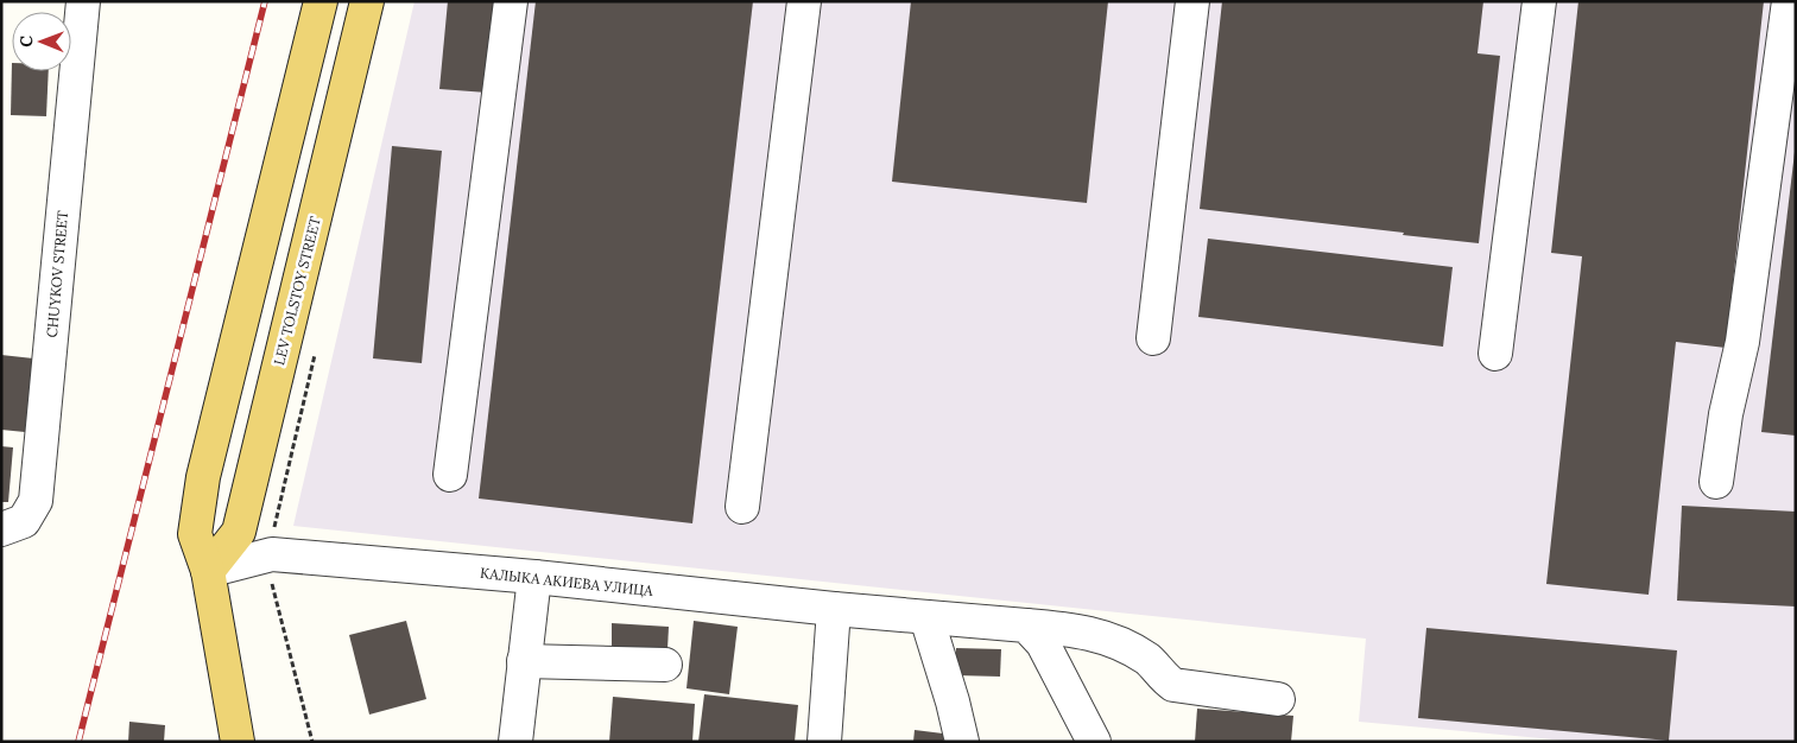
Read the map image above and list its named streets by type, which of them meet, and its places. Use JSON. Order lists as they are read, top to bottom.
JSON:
{
  "streets": {
    "main road": ["LEV TOLSTOY STREET"],
    "street": ["CHUYKOV STREET", "КАЛЫКА АКИЕВА УЛИЦА"]
  },
  "crossings": [
    ["LEV TOLSTOY STREET", "КАЛЫКА АКИЕВА УЛИЦА"]
  ],
  "north": "left"
}
